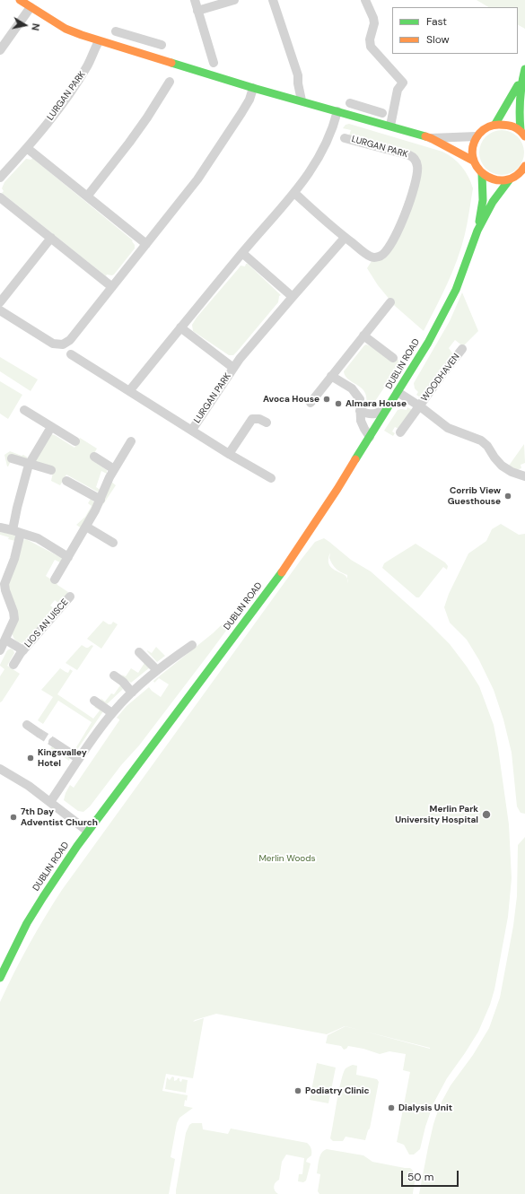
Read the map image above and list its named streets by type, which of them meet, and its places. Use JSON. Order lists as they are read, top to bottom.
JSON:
{
  "streets": {
    "main road": ["DUBLIN ROAD"],
    "street": ["LURGAN PARK", "WOODHAVEN", "LIOS AN UISCE"]
  },
  "crossings": [
    ["DUBLIN ROAD", "WOODHAVEN"]
  ],
  "parks": ["Merlin Woods"],
  "places": [
    "Avoca House",
    "Almara House",
    "Corrib View Guesthouse",
    "Kingsvalley Hotel",
    "Merlin Park University Hospital",
    "7th Day Adventist Church",
    "Podiatry Clinic",
    "Dialysis Unit"
  ],
  "legend": ["Fast", "Slow"],
  "scale_bar": "50 m",
  "north": "right"
}
